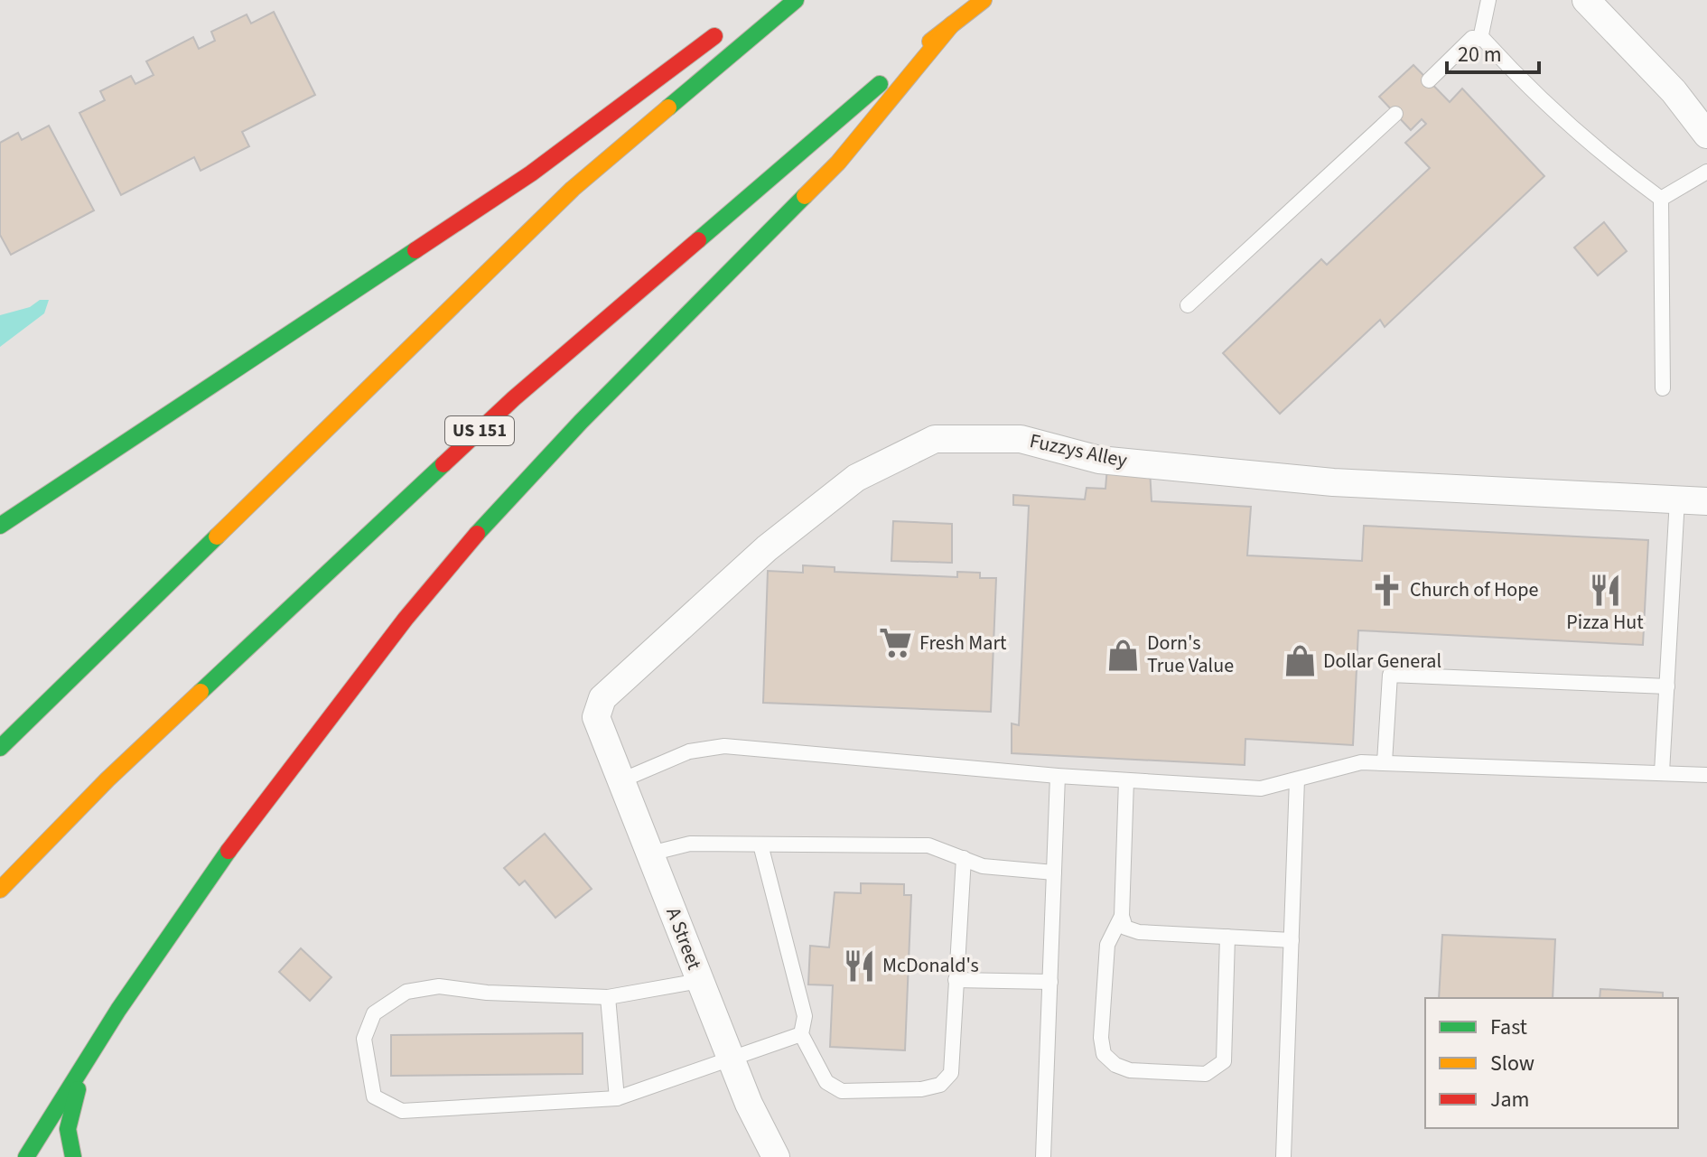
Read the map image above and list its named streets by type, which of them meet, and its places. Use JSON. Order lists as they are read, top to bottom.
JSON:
{
  "streets": {
    "highway": ["US 151"],
    "street": ["Fuzzys Alley", "A Street"]
  },
  "crossings": [
    ["Fuzzys Alley", "A Street"]
  ],
  "places": {
    "church": ["Church of Hope"],
    "restaurant": ["Pizza Hut", "McDonald's"],
    "supermarket": ["Fresh Mart"],
    "shop": ["Dorn's True Value", "Dollar General"]
  },
  "legend": ["Fast", "Slow", "Jam"],
  "scale_bar": "20 m"
}
